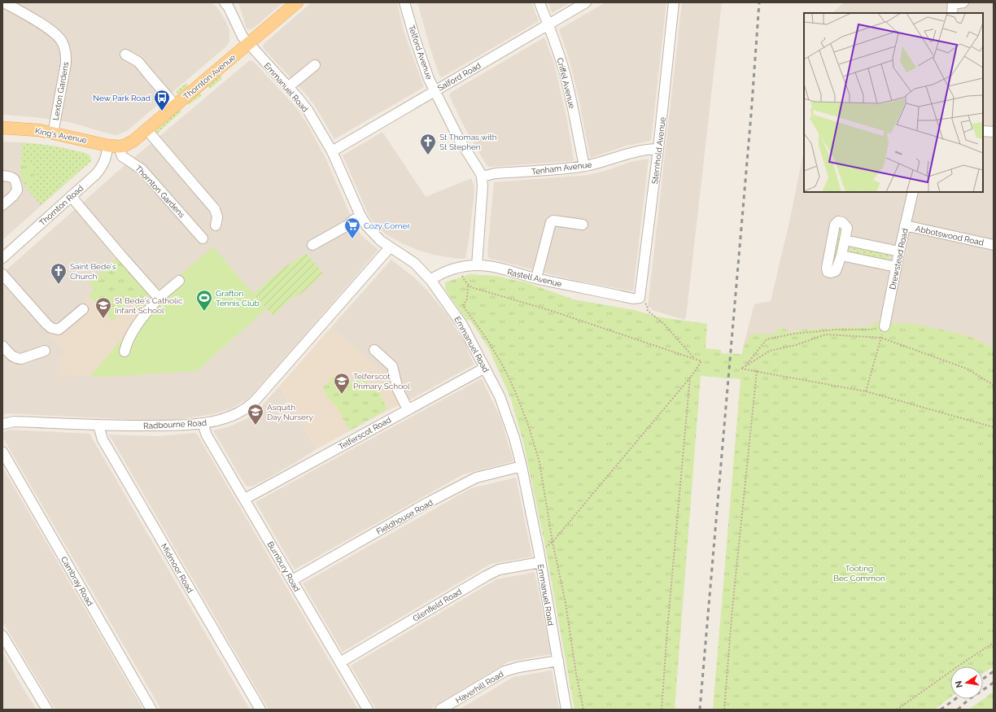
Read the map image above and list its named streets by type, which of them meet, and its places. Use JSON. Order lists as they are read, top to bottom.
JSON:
{
  "streets": {
    "main road": ["Thornton Avenue", "King's Avenue"],
    "street": [
      "Telford Avenue",
      "Salford Road",
      "Criffel Avenue",
      "Emmanuel Road",
      "Lexton Gardens",
      "Sternhold Avenue",
      "Tenham Avenue",
      "Thornton Gardens",
      "Thornton Road",
      "Abbotswood Road",
      "Drewstead Road",
      "Rastell Avenue",
      "Radbourne Road",
      "Telferscot Road",
      "Fieldhouse Road",
      "Burnbury Road",
      "Midmoor Road",
      "Cambray Road",
      "Glenfield Road",
      "Haverhill Road"
    ]
  },
  "crossings": [
    ["Telford Avenue", "Salford Road"],
    ["Telford Avenue", "Tenham Avenue"],
    ["Telford Avenue", "Rastell Avenue"],
    ["Thornton Avenue", "Emmanuel Road"],
    ["Thornton Avenue", "King's Avenue"],
    ["Thornton Avenue", "Thornton Gardens"],
    ["Thornton Avenue", "Thornton Road"],
    ["Salford Road", "Criffel Avenue"],
    ["Salford Road", "Emmanuel Road"],
    ["Criffel Avenue", "Tenham Avenue"],
    ["Emmanuel Road", "Rastell Avenue"],
    ["Emmanuel Road", "Radbourne Road"],
    ["Emmanuel Road", "Telferscot Road"],
    ["Emmanuel Road", "Fieldhouse Road"],
    ["Emmanuel Road", "Glenfield Road"],
    ["Emmanuel Road", "Haverhill Road"],
    ["Lexton Gardens", "King's Avenue"],
    ["King's Avenue", "Thornton Gardens"],
    ["King's Avenue", "Thornton Road"],
    ["Sternhold Avenue", "Tenham Avenue"],
    ["Sternhold Avenue", "Rastell Avenue"],
    ["Thornton Gardens", "Thornton Road"],
    ["Abbotswood Road", "Drewstead Road"],
    ["Radbourne Road", "Burnbury Road"],
    ["Radbourne Road", "Midmoor Road"],
    ["Telferscot Road", "Burnbury Road"],
    ["Fieldhouse Road", "Burnbury Road"],
    ["Burnbury Road", "Glenfield Road"]
  ],
  "parks": ["Tooting Bec Common"],
  "places": {
    "bus stop": ["New Park Road"],
    "church": ["St Thomas with St Stephen", "Saint Bede's Church"],
    "supermarket": ["Cozy Corner"],
    "sports": ["Grafton Tennis Club"],
    "school or university": ["St Bede's Catholic Infant School", "Telferscot Primary School", "Asquith Day Nursery"]
  },
  "north": "left"
}
